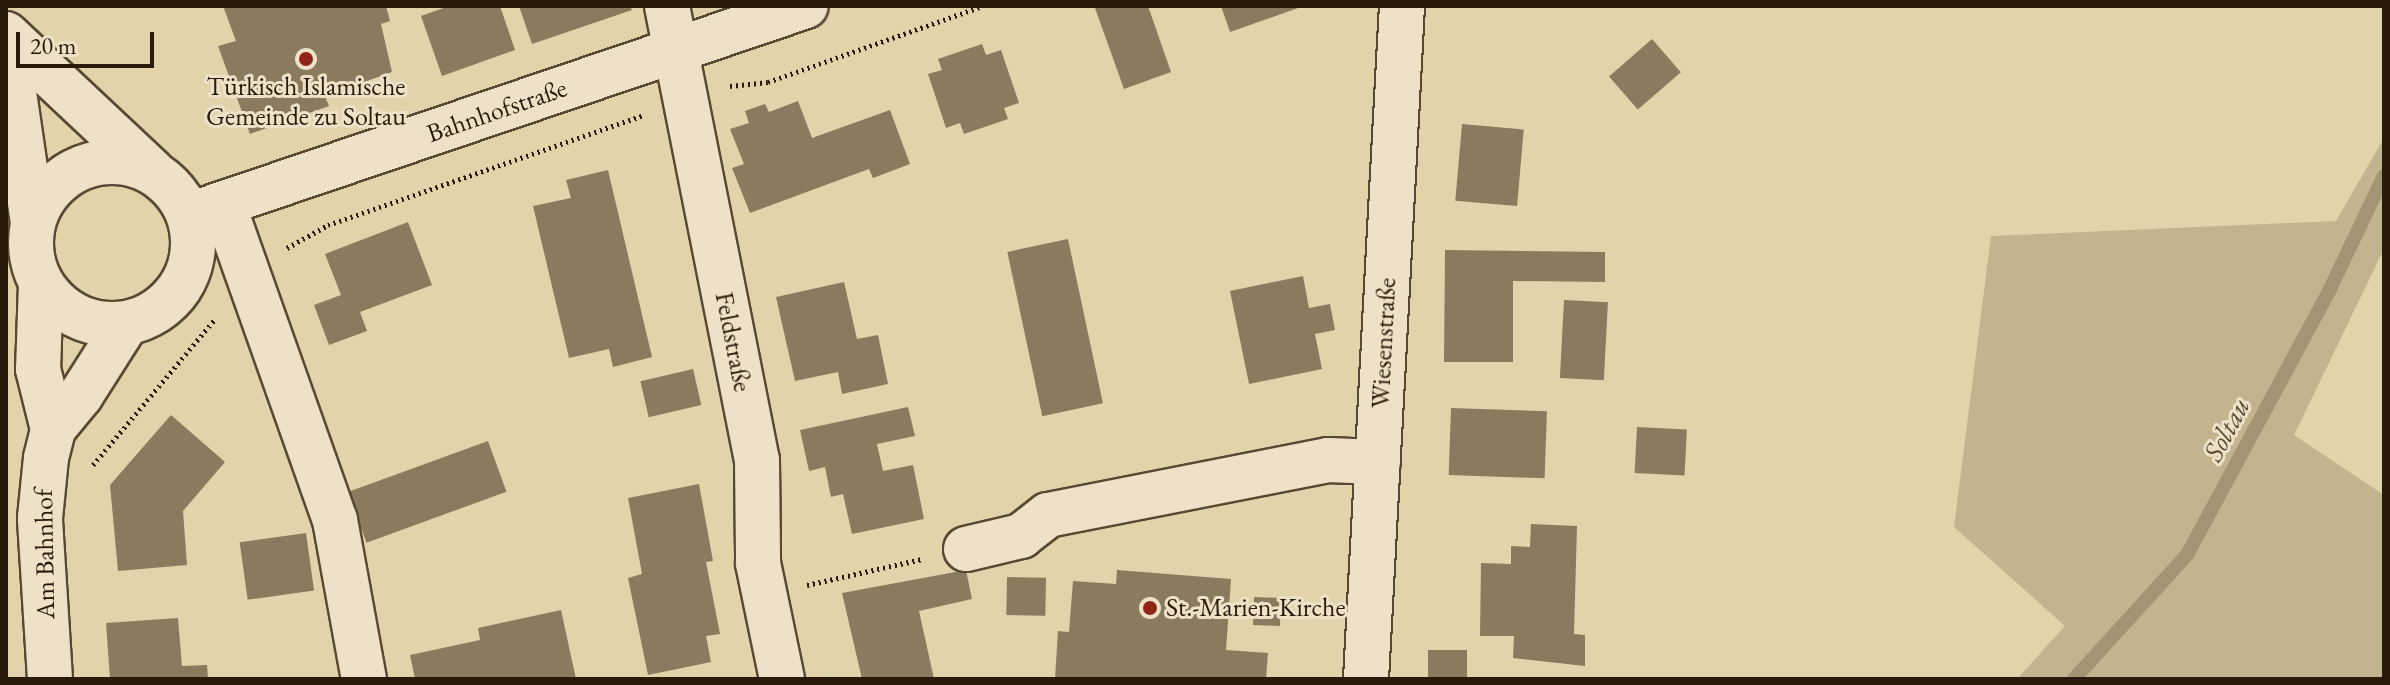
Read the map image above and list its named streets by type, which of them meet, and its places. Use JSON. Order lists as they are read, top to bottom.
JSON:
{
  "streets": {
    "street": [
      "Bahnhofstraße",
      "Feldstraße",
      "Wiesenstraße",
      "Am Bahnhof"
    ]
  },
  "crossings": [
    ["Bahnhofstraße", "Feldstraße"],
    ["Bahnhofstraße", "Am Bahnhof"]
  ],
  "water": ["Soltau"],
  "places": ["Türkisch Islamische Gemeinde zu Soltau", "St.-Marien-Kirche"],
  "scale_bar": "20 m"
}
